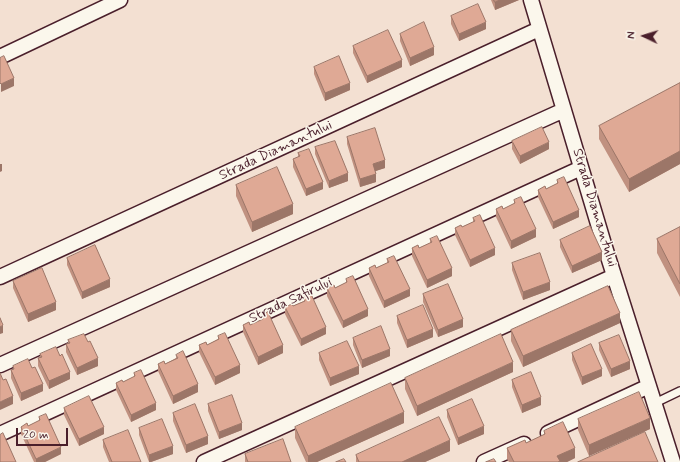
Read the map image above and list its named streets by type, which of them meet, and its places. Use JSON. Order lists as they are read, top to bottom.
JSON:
{
  "streets": {
    "street": ["Strada Diamantului", "Strada Safirului"]
  },
  "crossings": [
    ["Strada Diamantului", "Strada Safirului"]
  ],
  "scale_bar": "20 m",
  "north": "left"
}
